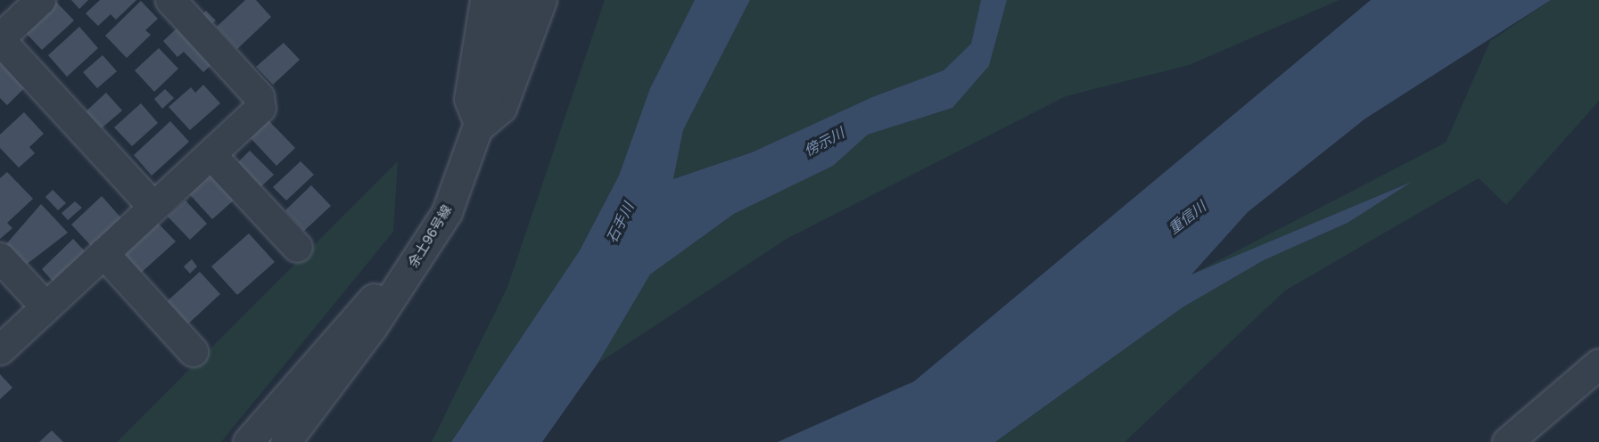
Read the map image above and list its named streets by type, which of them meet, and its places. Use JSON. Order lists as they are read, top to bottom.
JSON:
{
  "streets": {
    "street": ["余土96号線"]
  },
  "water": ["傍示川", "重信川", "石手川"]
}
